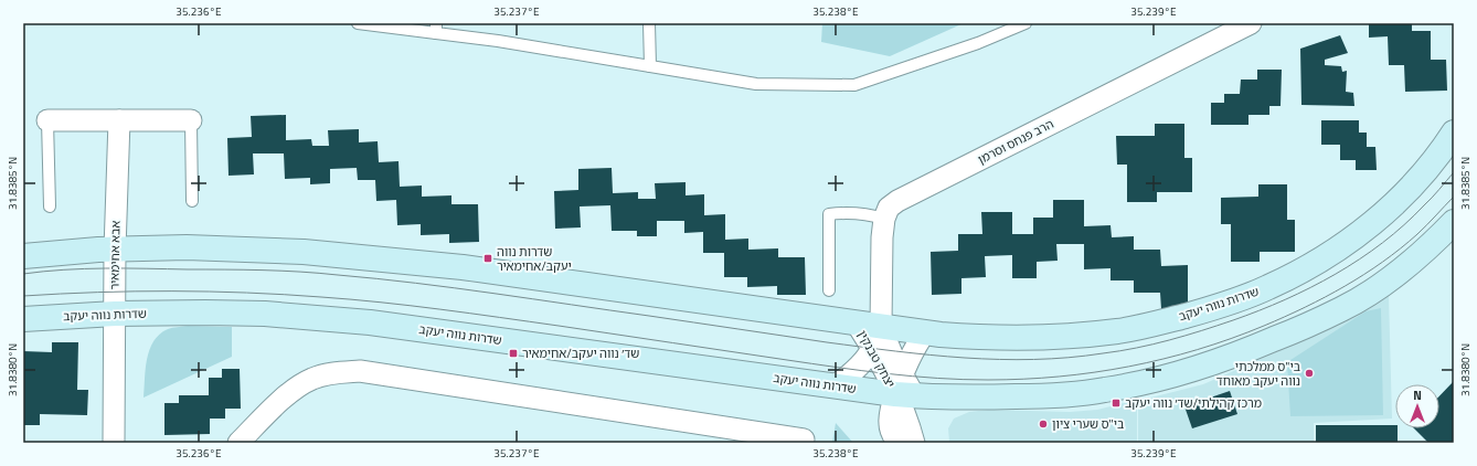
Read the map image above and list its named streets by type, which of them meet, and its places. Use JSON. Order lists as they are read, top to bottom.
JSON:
{
  "streets": {
    "street": [
      "הרב פנחס וסרמן",
      "אבא אחימאיר",
      "שדרות נווה יעקב",
      "יצחק טבנקין"
    ]
  },
  "crossings": [
    ["אבא אחימאיר", "שדרות נווה יעקב"],
    ["שדרות נווה יעקב", "יצחק טבנקין"]
  ],
  "places": {
    "transit": ["שדרות נווה יעקב/אחימאיר", "שד׳ נווה יעקב/אחימאיר", "מרכז קהילתי/שד׳ נווה יעקב"],
    "other": ["בי\"ס ממלכתי נווה יעקב מאוחד", "בי\"ס שערי ציון"]
  },
  "north": "top",
  "coordinates": [
    "35.236°E",
    "35.237°E",
    "35.238°E",
    "35.239°E",
    "31.8385°N",
    "31.8380°N"
  ]
}
